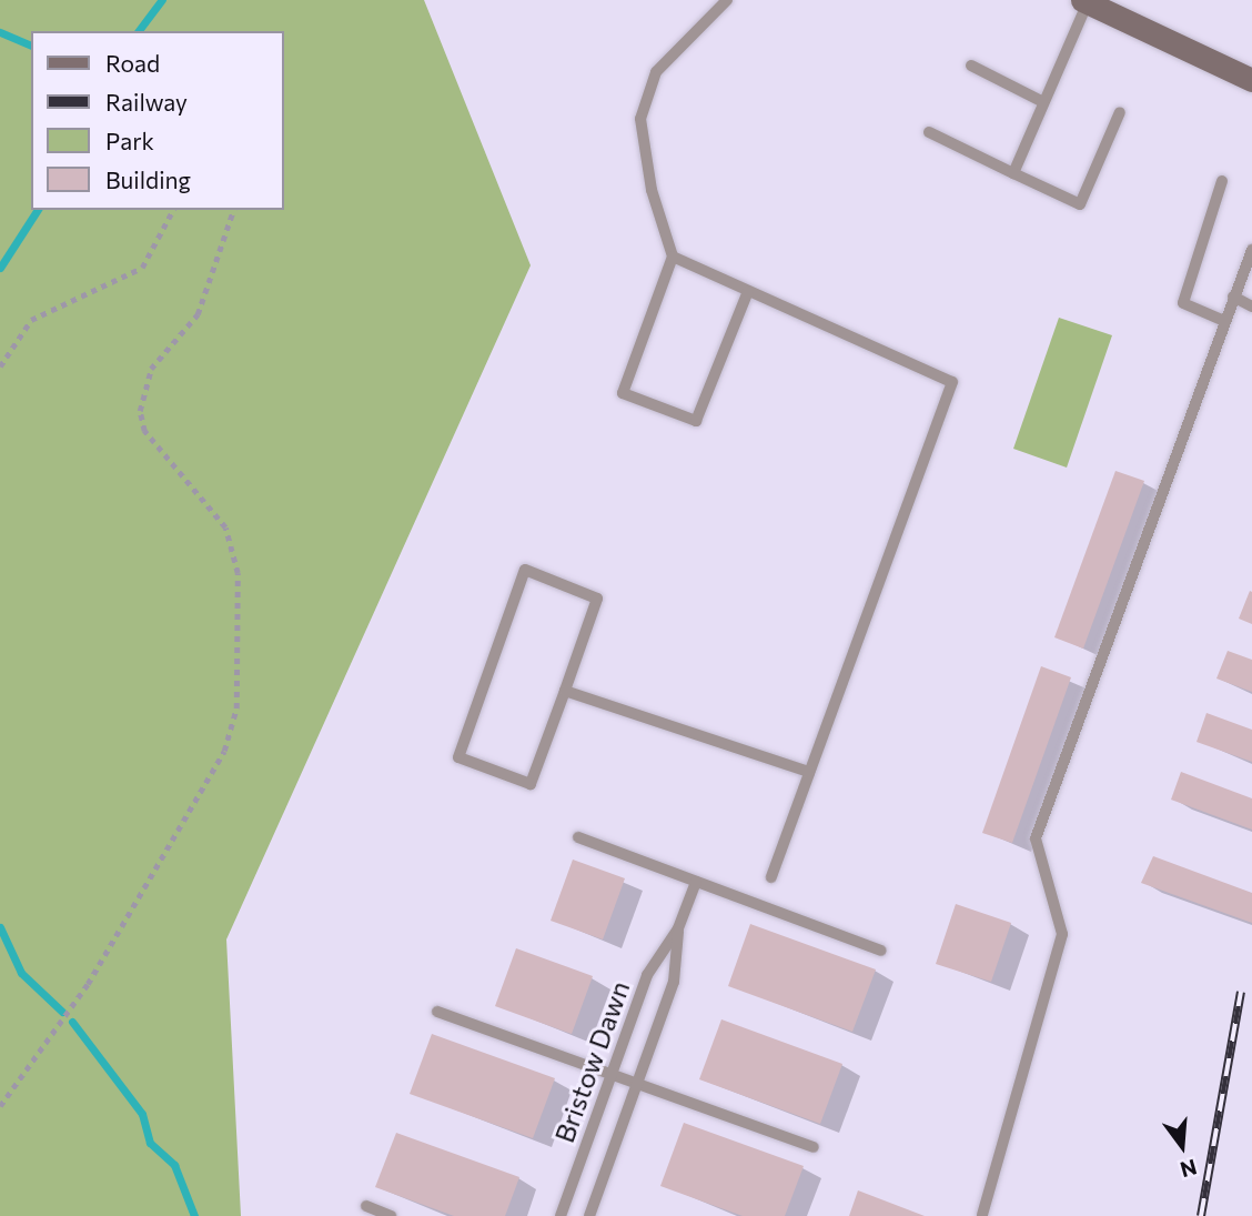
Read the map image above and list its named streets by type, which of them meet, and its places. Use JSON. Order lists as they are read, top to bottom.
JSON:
{
  "streets": {
    "lane": ["Bristow Dawn"]
  },
  "legend": [
    "Road",
    "Railway",
    "Park",
    "Building"
  ],
  "north": "bottom"
}
